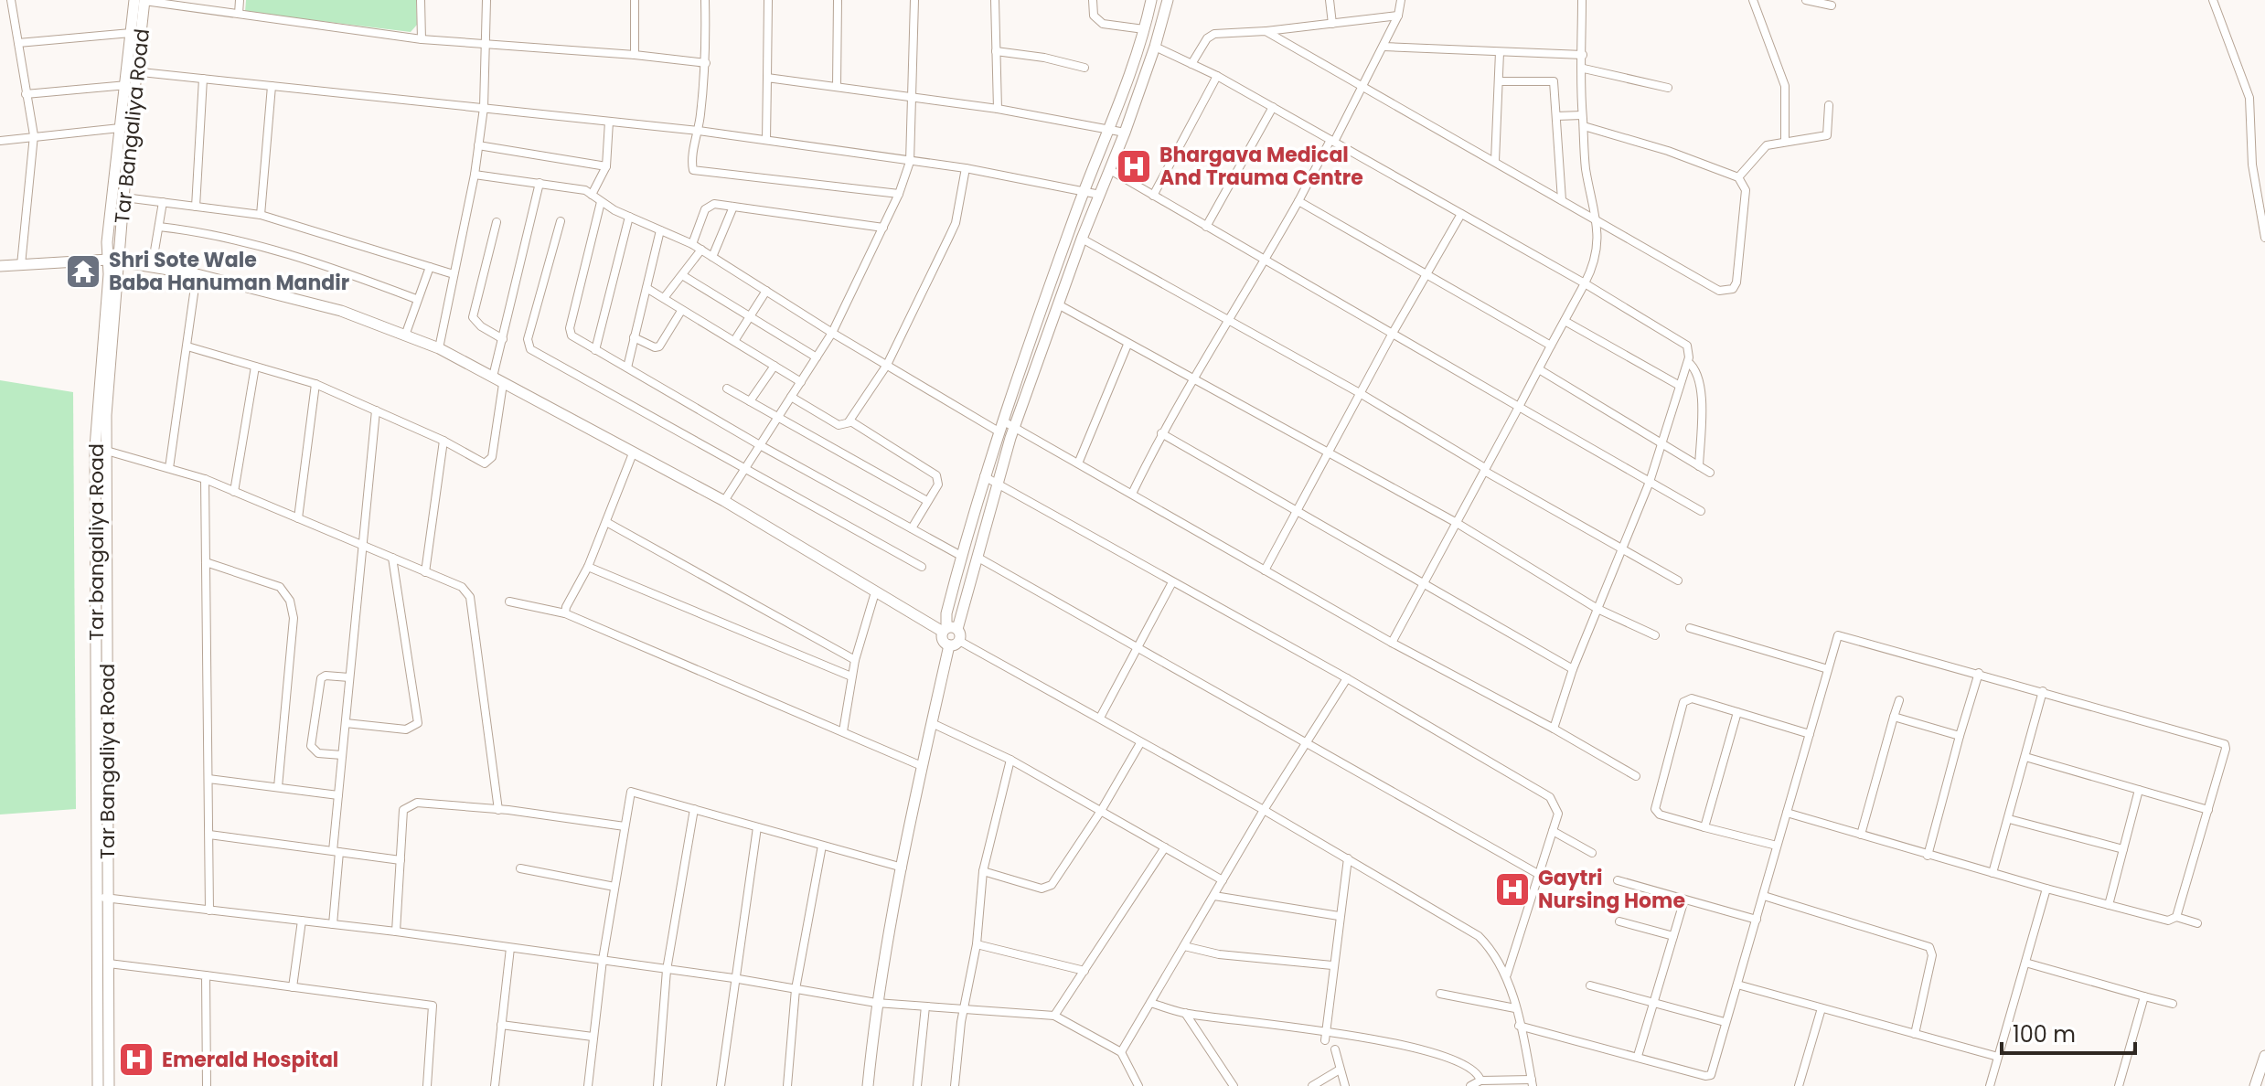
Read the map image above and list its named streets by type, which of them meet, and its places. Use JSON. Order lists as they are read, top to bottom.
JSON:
{
  "streets": {
    "street": ["Tar Bangaliya Road", "Tar bangaliya Road"]
  },
  "crossings": [
    ["Tar Bangaliya Road", "Tar bangaliya Road"]
  ],
  "places": {
    "hospital": ["Bhargava Medical And Trauma Centre", "Gaytri Nursing Home", "Emerald Hospital"],
    "temple": ["Shri Sote Wale Baba Hanuman Mandir"]
  },
  "scale_bar": "100 m"
}
